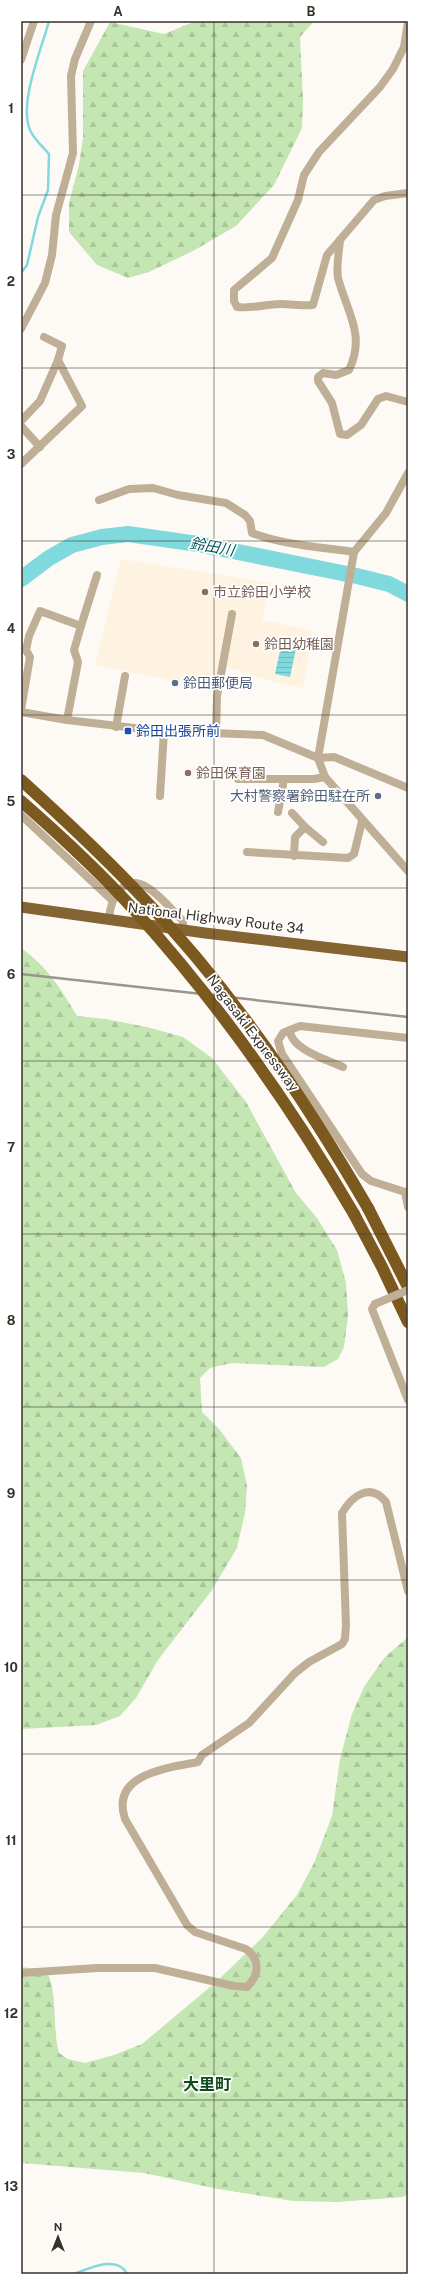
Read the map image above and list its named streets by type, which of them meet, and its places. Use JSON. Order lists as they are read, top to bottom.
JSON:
{
  "streets": {
    "highway": ["National Highway Route 34", "Nagasaki Expressway"]
  },
  "districts": ["大里町"],
  "water": ["鈴田川"],
  "places": {
    "other": [
      "市立鈴田小学校",
      "鈴田幼稚園",
      "鈴田郵便局",
      "鈴田保育園",
      "大村警察署鈴田駐在所"
    ],
    "transit": ["鈴田出張所前"]
  },
  "north": "top",
  "grid": {
    "columns": ["A", "B"],
    "rows": [
      "1",
      "2",
      "3",
      "4",
      "5",
      "6",
      "7",
      "8",
      "9",
      "10",
      "11",
      "12",
      "13"
    ]
  }
}
